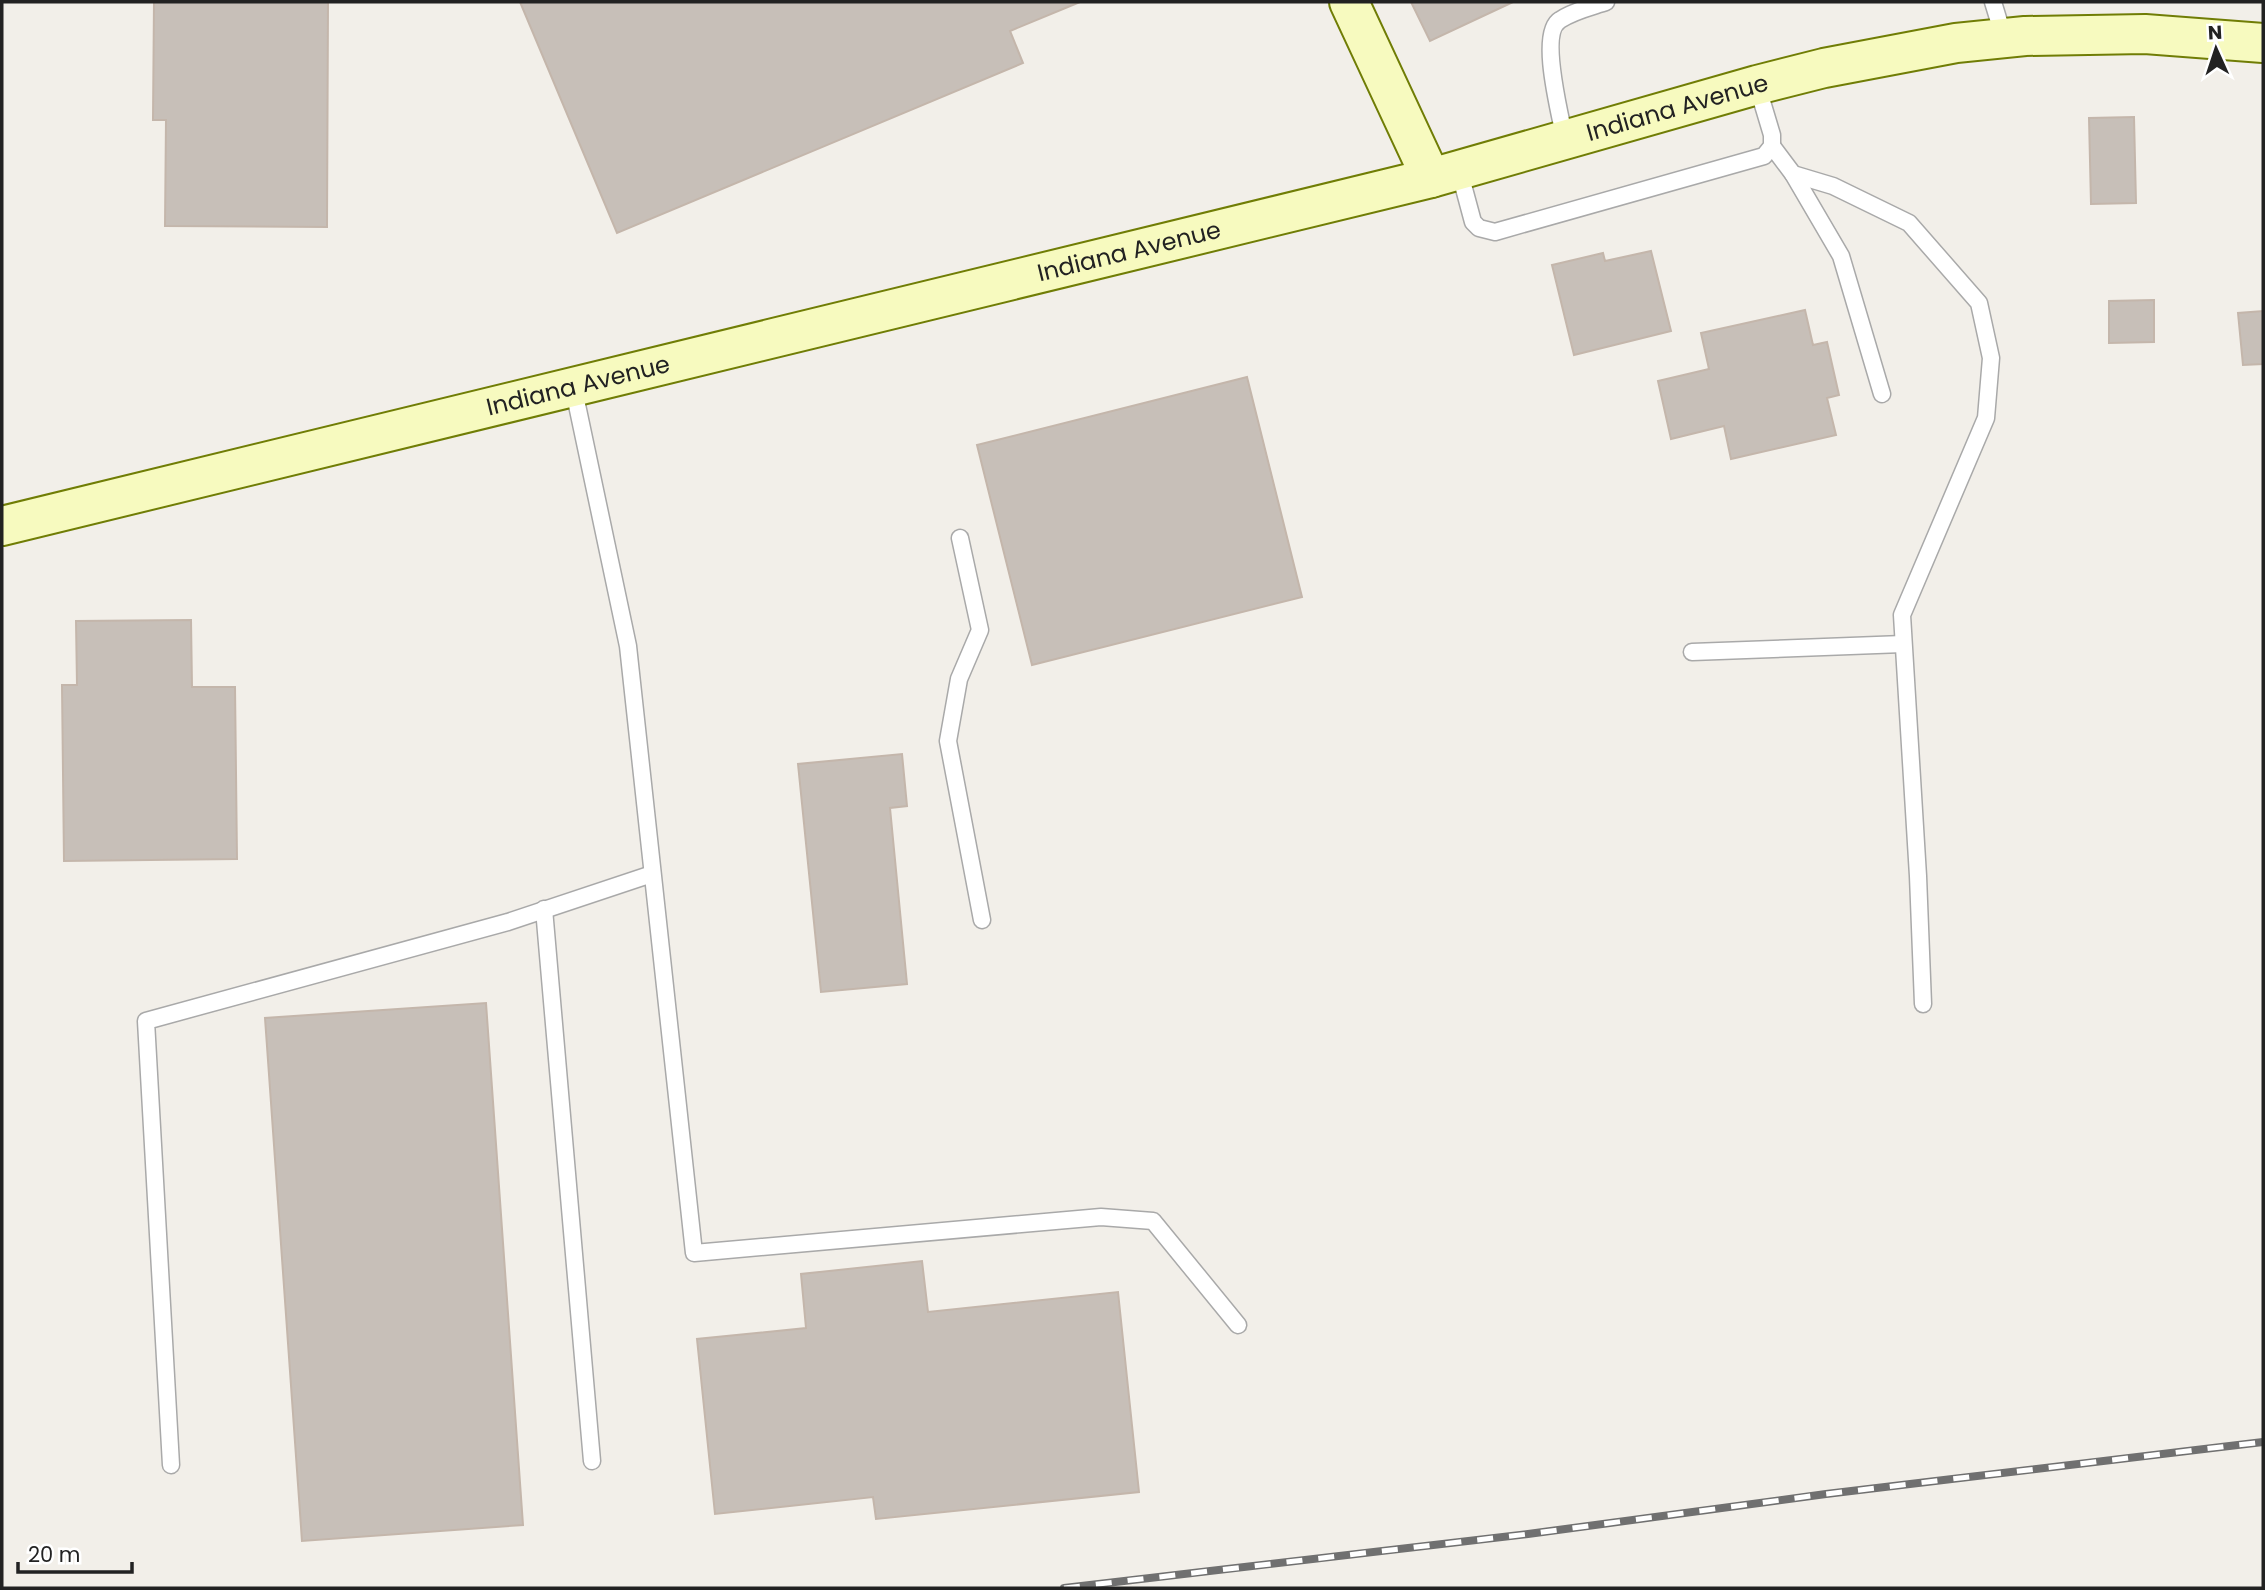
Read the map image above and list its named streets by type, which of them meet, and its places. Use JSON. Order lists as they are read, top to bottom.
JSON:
{
  "streets": {
    "main road": ["Indiana Avenue"]
  },
  "scale_bar": "20 m",
  "north": "top"
}
